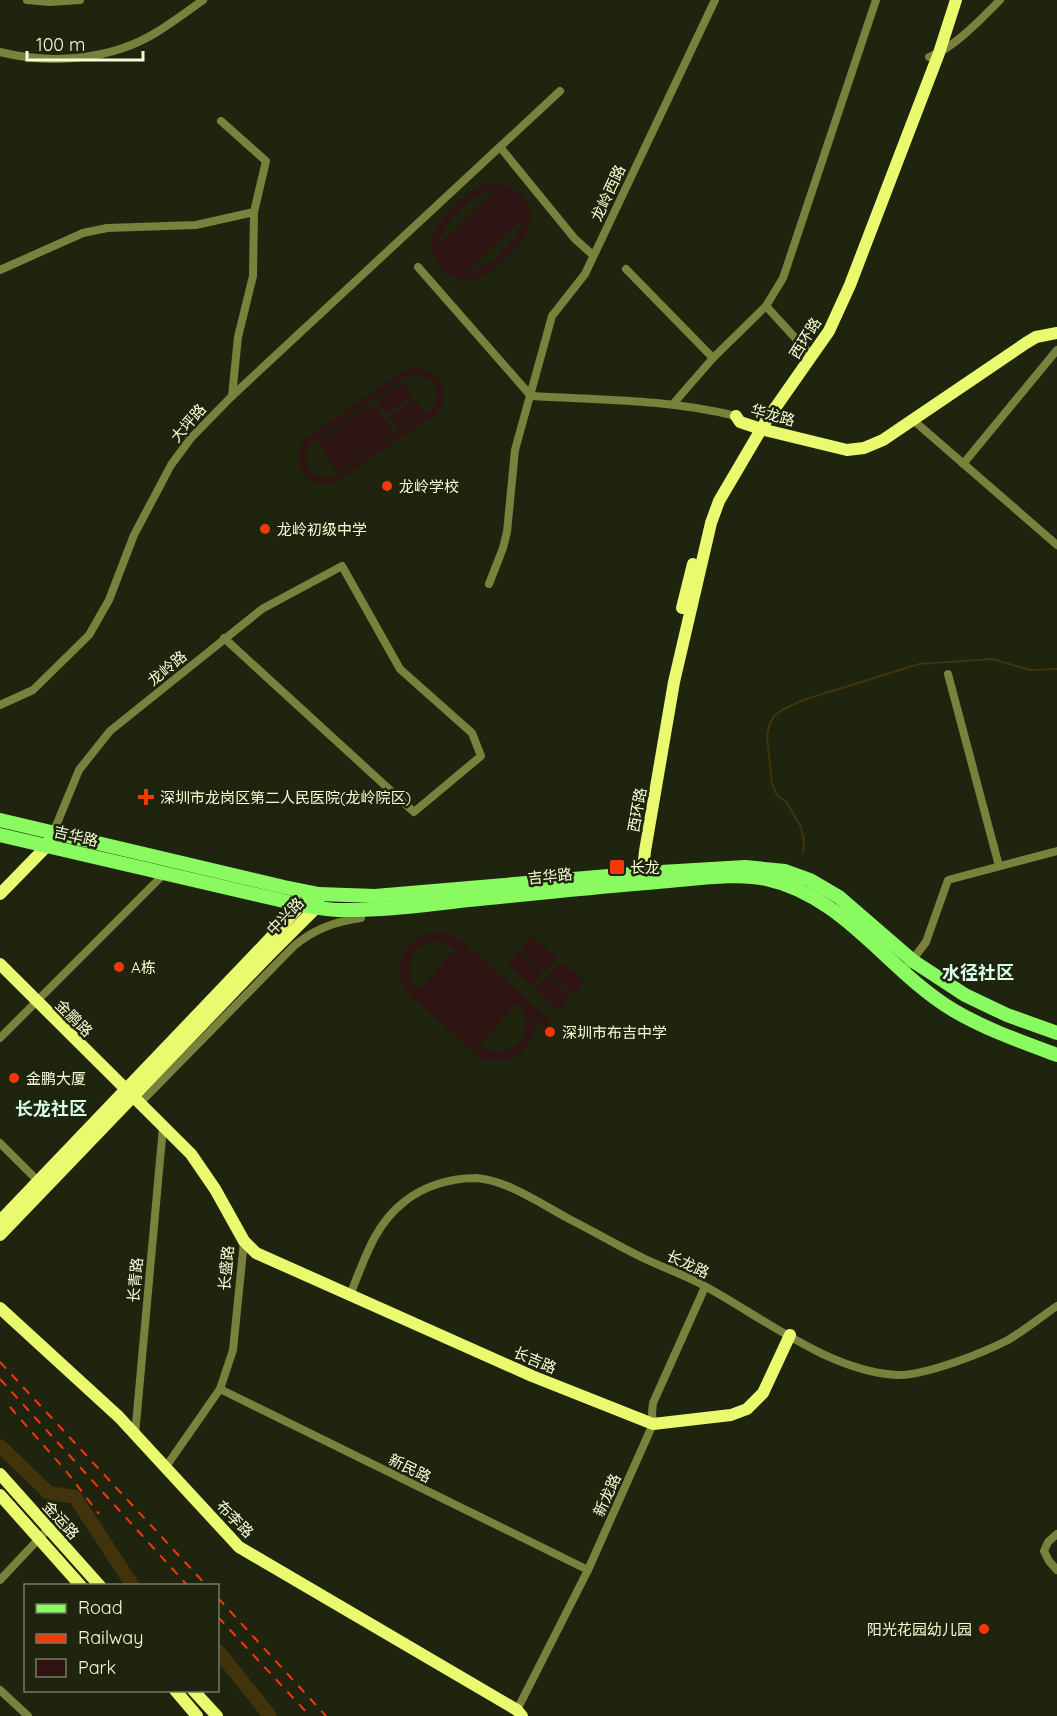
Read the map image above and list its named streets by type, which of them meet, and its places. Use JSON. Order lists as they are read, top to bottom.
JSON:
{
  "streets": {
    "main road": [
      "西环路",
      "华龙路",
      "吉华路",
      "中兴路",
      "金鹏路",
      "长盛路",
      "长吉路",
      "布李路",
      "金运路"
    ],
    "street": [
      "龙岭西路",
      "大坪路",
      "龙岭路",
      "长龙路",
      "长青路",
      "新民路",
      "新龙路"
    ]
  },
  "crossings": [
    ["西环路", "华龙路"],
    ["西环路", "吉华路"],
    ["龙岭路", "吉华路"],
    ["吉华路", "中兴路"],
    ["金鹏路", "长盛路"],
    ["长龙路", "长吉路"],
    ["长龙路", "新龙路"],
    ["长盛路", "长青路"],
    ["长盛路", "长吉路"],
    ["长盛路", "新民路"],
    ["长盛路", "布李路"],
    ["长青路", "布李路"],
    ["长吉路", "新龙路"],
    ["新民路", "新龙路"],
    ["新龙路", "布李路"]
  ],
  "districts": ["水径社区", "长龙社区"],
  "places": {
    "other": [
      "龙岭学校",
      "龙岭初级中学",
      "A栋",
      "深圳市布吉中学",
      "金鹏大厦",
      "阳光花园幼儿园"
    ],
    "health": ["深圳市龙岗区第二人民医院(龙岭院区)"],
    "transit": ["长龙"]
  },
  "legend": ["Road", "Railway", "Park"],
  "scale_bar": "100 m"
}
